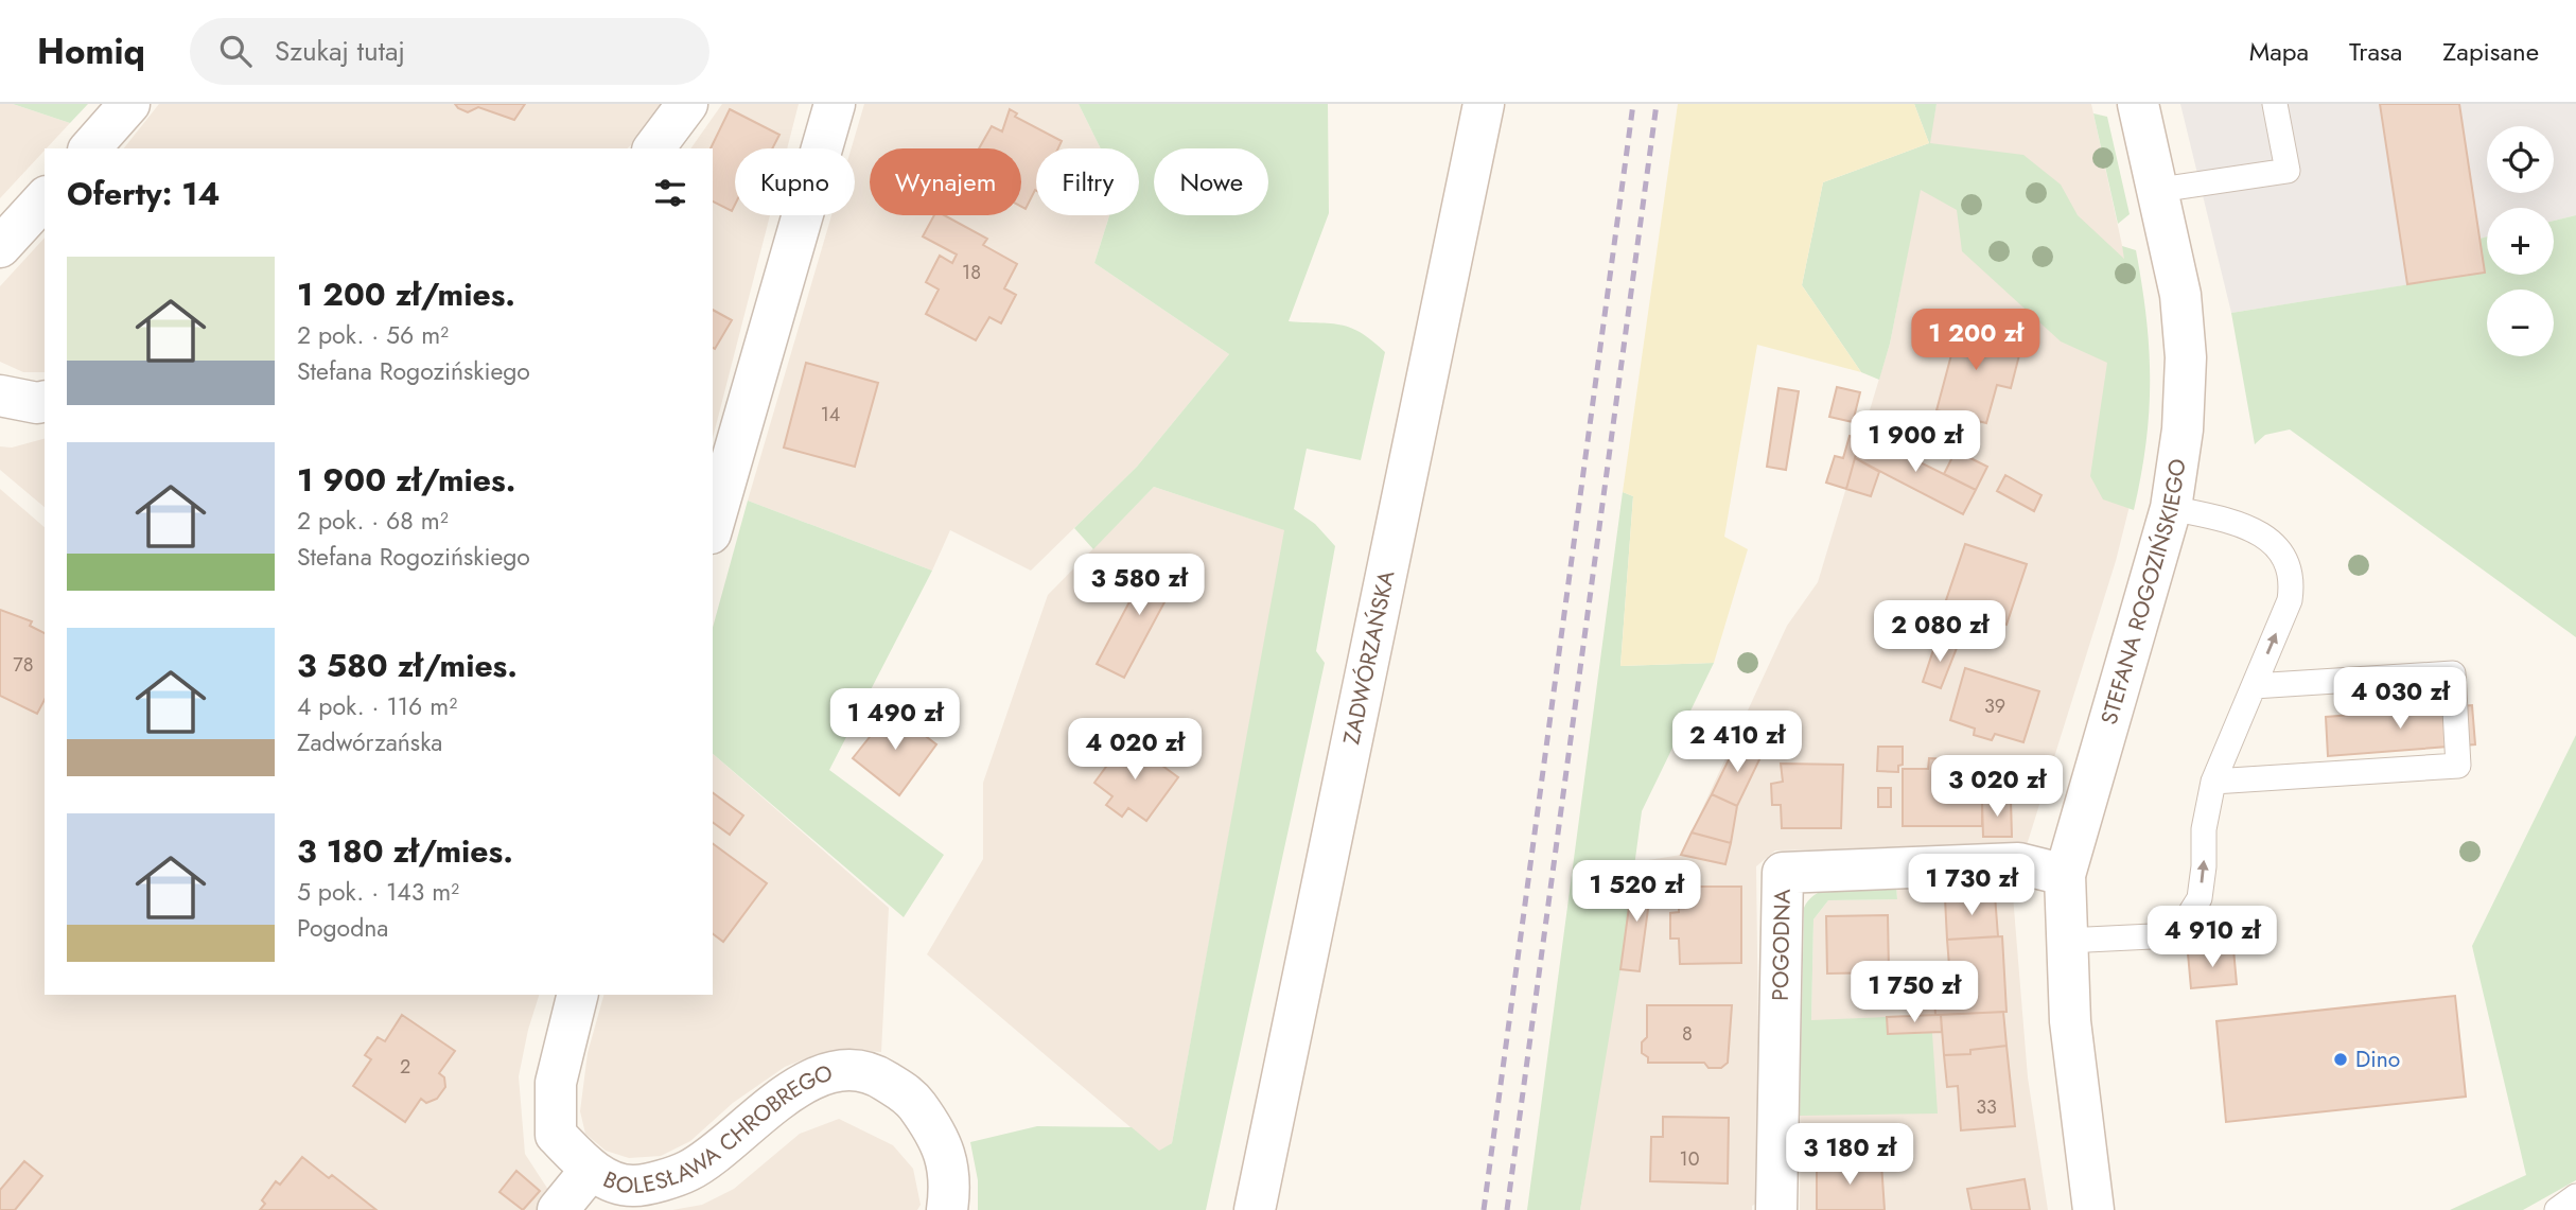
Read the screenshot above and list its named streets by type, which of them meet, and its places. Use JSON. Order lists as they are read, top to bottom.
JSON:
{
  "streets": {
    "street": [
      "STEFANA ROGOZIŃSKIEGO",
      "ZADWÓRZAŃSKA",
      "POGODNA",
      "BOLESŁAWA CHROBREGO"
    ]
  },
  "crossings": [
    ["STEFANA ROGOZIŃSKIEGO", "POGODNA"]
  ],
  "places": ["Dino"],
  "house_numbers": [
    "18",
    "14",
    "78",
    "39",
    "8",
    "2",
    "33",
    "10"
  ],
  "page": {
    "header": "Homiq",
    "search": "Szukaj tutaj",
    "nav": ["Mapa", "Trasa", "Zapisane"],
    "map_buttons": ["+", "−"],
    "chip": [
      "Kupno",
      "Wynajem",
      "Filtry",
      "Nowe"
    ],
    "heading": "Oferty: 14",
    "list": [
      {
        "name": "1 200 zł/mies.",
        "note": "2 pok. · 56 m² · Stefana Rogozińskiego"
      },
      {
        "name": "1 900 zł/mies.",
        "note": "2 pok. · 68 m² · Stefana Rogozińskiego"
      },
      {
        "name": "3 580 zł/mies.",
        "note": "4 pok. · 116 m² · Zadwórzańska"
      },
      {
        "name": "3 180 zł/mies.",
        "note": "5 pok. · 143 m² · Pogodna"
      }
    ],
    "price": [
      "1 200 zł",
      "1 900 zł",
      "3 580 zł",
      "2 080 zł",
      "4 030 zł",
      "1 490 zł",
      "2 410 zł",
      "4 020 zł",
      "3 020 zł",
      "1 730 zł",
      "1 520 zł",
      "4 910 zł",
      "1 750 zł",
      "3 180 zł"
    ]
  }
}
